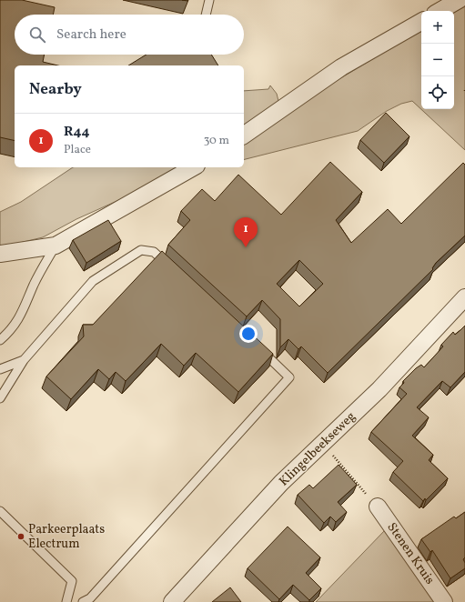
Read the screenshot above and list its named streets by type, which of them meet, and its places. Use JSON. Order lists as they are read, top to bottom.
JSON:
{
  "streets": {
    "street": ["Klingelbeekseweg", "Stenen Kruis"]
  },
  "places": ["Parkeerplaats Electrum"],
  "page": {
    "map_buttons": ["+", "−"],
    "search": "Search here",
    "heading": "Nearby",
    "list": [
      {
        "mark": "1",
        "name": "R44",
        "note": "Place",
        "value": "30 m"
      }
    ],
    "pins": "1"
  }
}
